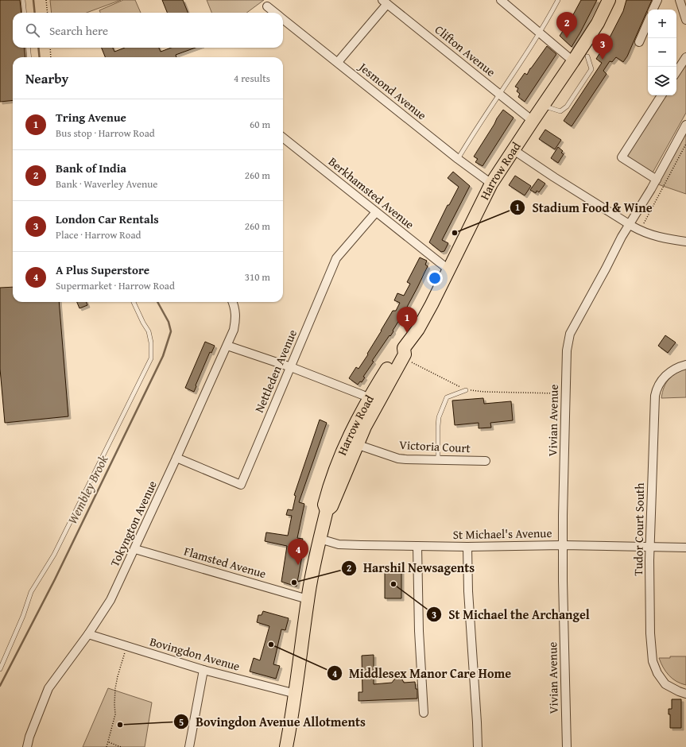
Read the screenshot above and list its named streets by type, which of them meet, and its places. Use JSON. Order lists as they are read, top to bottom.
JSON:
{
  "streets": {
    "main road": ["Harrow Road"],
    "street": [
      "Clifton Avenue",
      "Jesmond Avenue",
      "Berkhamsted Avenue",
      "Nettleden Avenue",
      "Vivian Avenue",
      "Victoria Court",
      "Tokyngton Avenue",
      "Tudor Court South",
      "St Michael's Avenue",
      "Flamsted Avenue",
      "Bovingdon Avenue"
    ]
  },
  "crossings": [
    ["Clifton Avenue", "Harrow Road"],
    ["Jesmond Avenue", "Harrow Road"],
    ["Harrow Road", "Berkhamsted Avenue"],
    ["Harrow Road", "Victoria Court"],
    ["Harrow Road", "St Michael's Avenue"],
    ["Harrow Road", "Flamsted Avenue"],
    ["Harrow Road", "Bovingdon Avenue"],
    ["Berkhamsted Avenue", "Nettleden Avenue"],
    ["Nettleden Avenue", "Tokyngton Avenue"],
    ["Vivian Avenue", "St Michael's Avenue"],
    ["Tokyngton Avenue", "Flamsted Avenue"],
    ["Tokyngton Avenue", "Bovingdon Avenue"],
    ["Tudor Court South", "St Michael's Avenue"]
  ],
  "water": ["Wembley Brook"],
  "places": [
    "Stadium Food & Wine",
    "Harshil Newsagents",
    "St Michael the Archangel",
    "Middlesex Manor Care Home",
    "Bovingdon Avenue Allotments"
  ],
  "page": {
    "map_buttons": ["+", "−"],
    "pins": [
      "2",
      "3",
      "1",
      "4"
    ],
    "search": "Search here",
    "heading": ["Nearby", "4 results"],
    "list": [
      {
        "mark": "1",
        "name": "Tring Avenue",
        "note": "Bus stop · Harrow Road",
        "value": "60 m"
      },
      {
        "mark": "2",
        "name": "Bank of India",
        "note": "Bank · Waverley Avenue",
        "value": "260 m"
      },
      {
        "mark": "3",
        "name": "London Car Rentals",
        "note": "Place · Harrow Road",
        "value": "260 m"
      },
      {
        "mark": "4",
        "name": "A Plus Superstore",
        "note": "Supermarket · Harrow Road",
        "value": "310 m"
      }
    ]
  }
}
